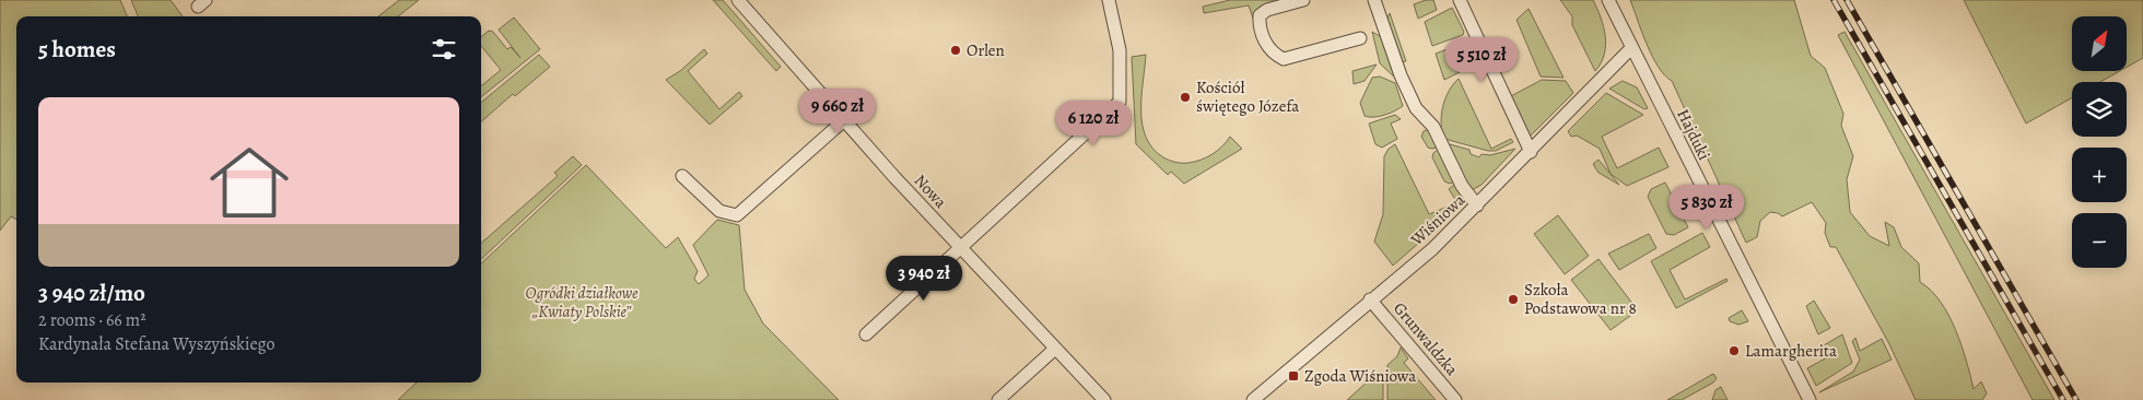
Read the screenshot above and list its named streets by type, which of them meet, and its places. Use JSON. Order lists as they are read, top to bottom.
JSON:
{
  "streets": {
    "street": [
      "Hajduki",
      "Nowa",
      "Wiśniowa",
      "Grunwaldzka"
    ]
  },
  "crossings": [
    ["Hajduki", "Wiśniowa"],
    ["Wiśniowa", "Grunwaldzka"]
  ],
  "parks": ["Ogródki działkowe „Kwiaty Polskie”"],
  "places": {
    "other": [
      "Orlen",
      "Kościół świętego Józefa",
      "Szkoła Podstawowa nr 8",
      "Lamargherita"
    ],
    "transit": ["Zgoda Wiśniowa"]
  },
  "north": "top right",
  "page": {
    "map_buttons": ["+", "−"],
    "heading": "5 homes",
    "price": [
      "5 510 zł",
      "9 660 zł",
      "6 120 zł",
      "5 830 zł",
      "3 940 zł"
    ],
    "list": [
      {
        "name": "3 940 zł/mo",
        "note": "2 rooms · 66 m² · Kardynała Stefana Wyszyńskiego"
      }
    ]
  }
}
